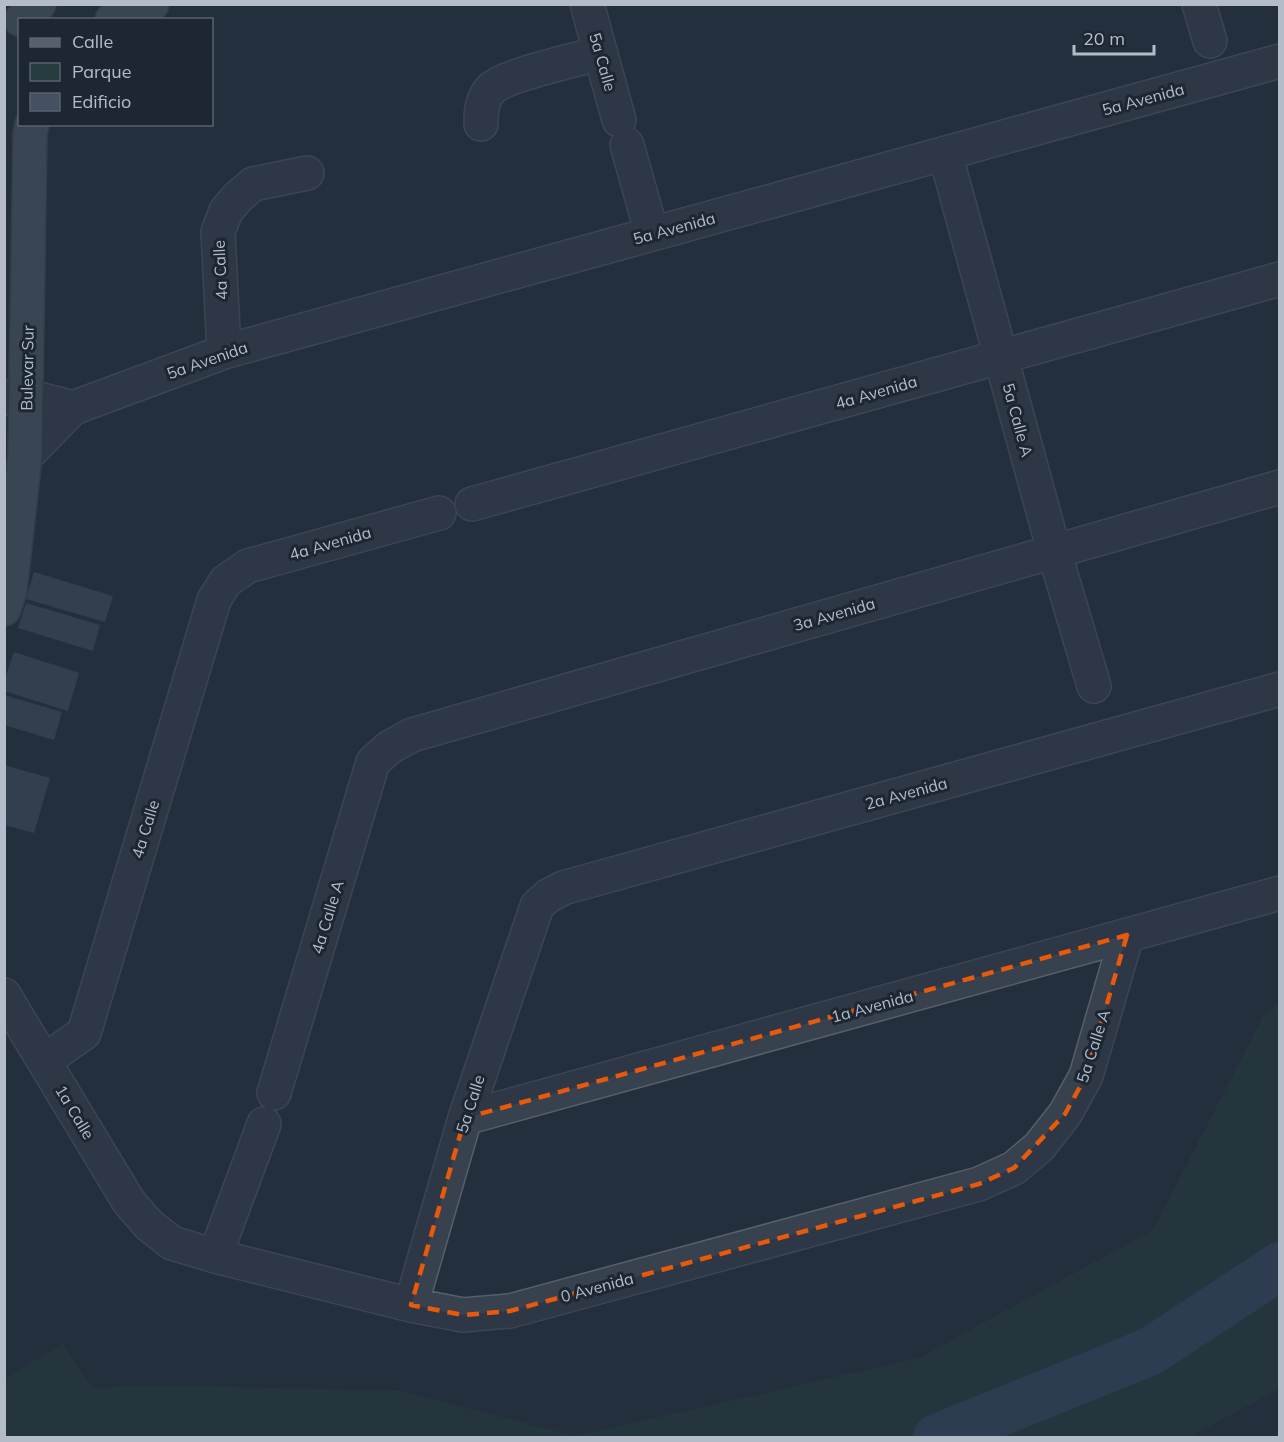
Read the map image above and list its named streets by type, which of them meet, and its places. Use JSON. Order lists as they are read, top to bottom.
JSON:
{
  "streets": {
    "main road": ["Bulevar Sur"],
    "street": [
      "5a Calle",
      "5a Avenida",
      "4a Calle",
      "4a Avenida",
      "5a Calle A",
      "3a Avenida",
      "2a Avenida",
      "4a Calle A",
      "1a Avenida",
      "1a Calle",
      "0 Avenida"
    ]
  },
  "crossings": [
    ["5a Calle", "5a Avenida"],
    ["5a Calle", "2a Avenida"],
    ["5a Calle", "1a Avenida"],
    ["5a Calle", "0 Avenida"],
    ["5a Avenida", "4a Calle"],
    ["5a Avenida", "Bulevar Sur"],
    ["5a Avenida", "5a Calle A"],
    ["4a Calle", "4a Avenida"],
    ["4a Calle", "1a Calle"],
    ["4a Avenida", "5a Calle A"],
    ["5a Calle A", "3a Avenida"],
    ["5a Calle A", "1a Avenida"],
    ["5a Calle A", "0 Avenida"],
    ["3a Avenida", "4a Calle A"],
    ["1a Calle", "0 Avenida"]
  ],
  "legend": ["Calle", "Parque", "Edificio"],
  "scale_bar": "20 m"
}
